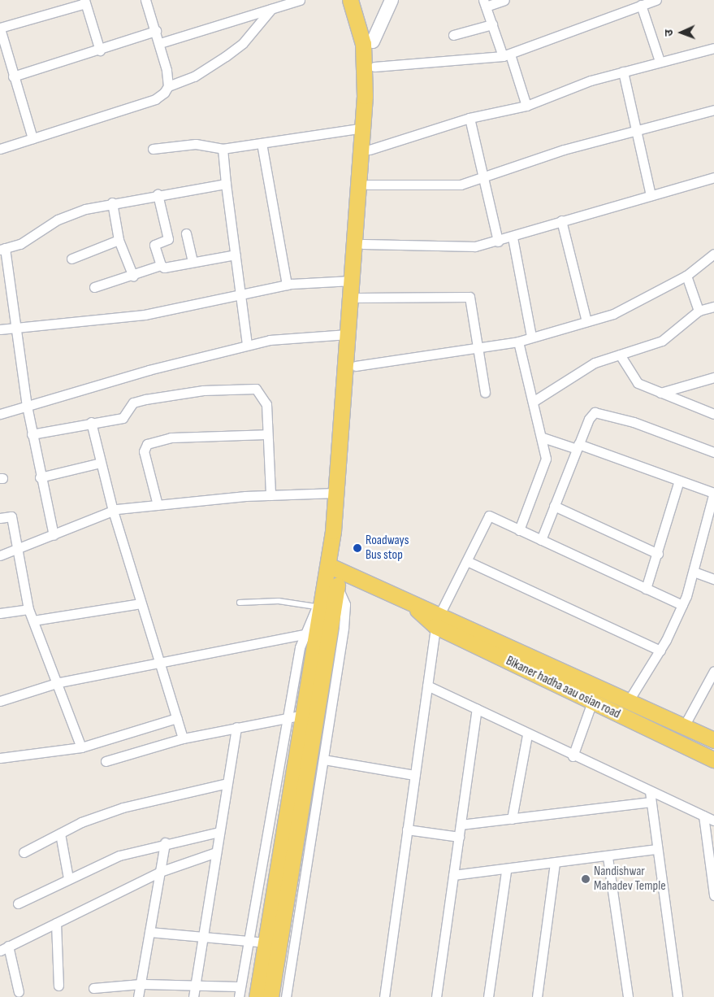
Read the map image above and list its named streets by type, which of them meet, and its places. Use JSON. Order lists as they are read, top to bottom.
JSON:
{
  "streets": {
    "main road": ["Bikaner hadha aau osian road"]
  },
  "places": ["Roadways Bus stop", "Nandishwar Mahadev Temple"],
  "north": "left"
}
